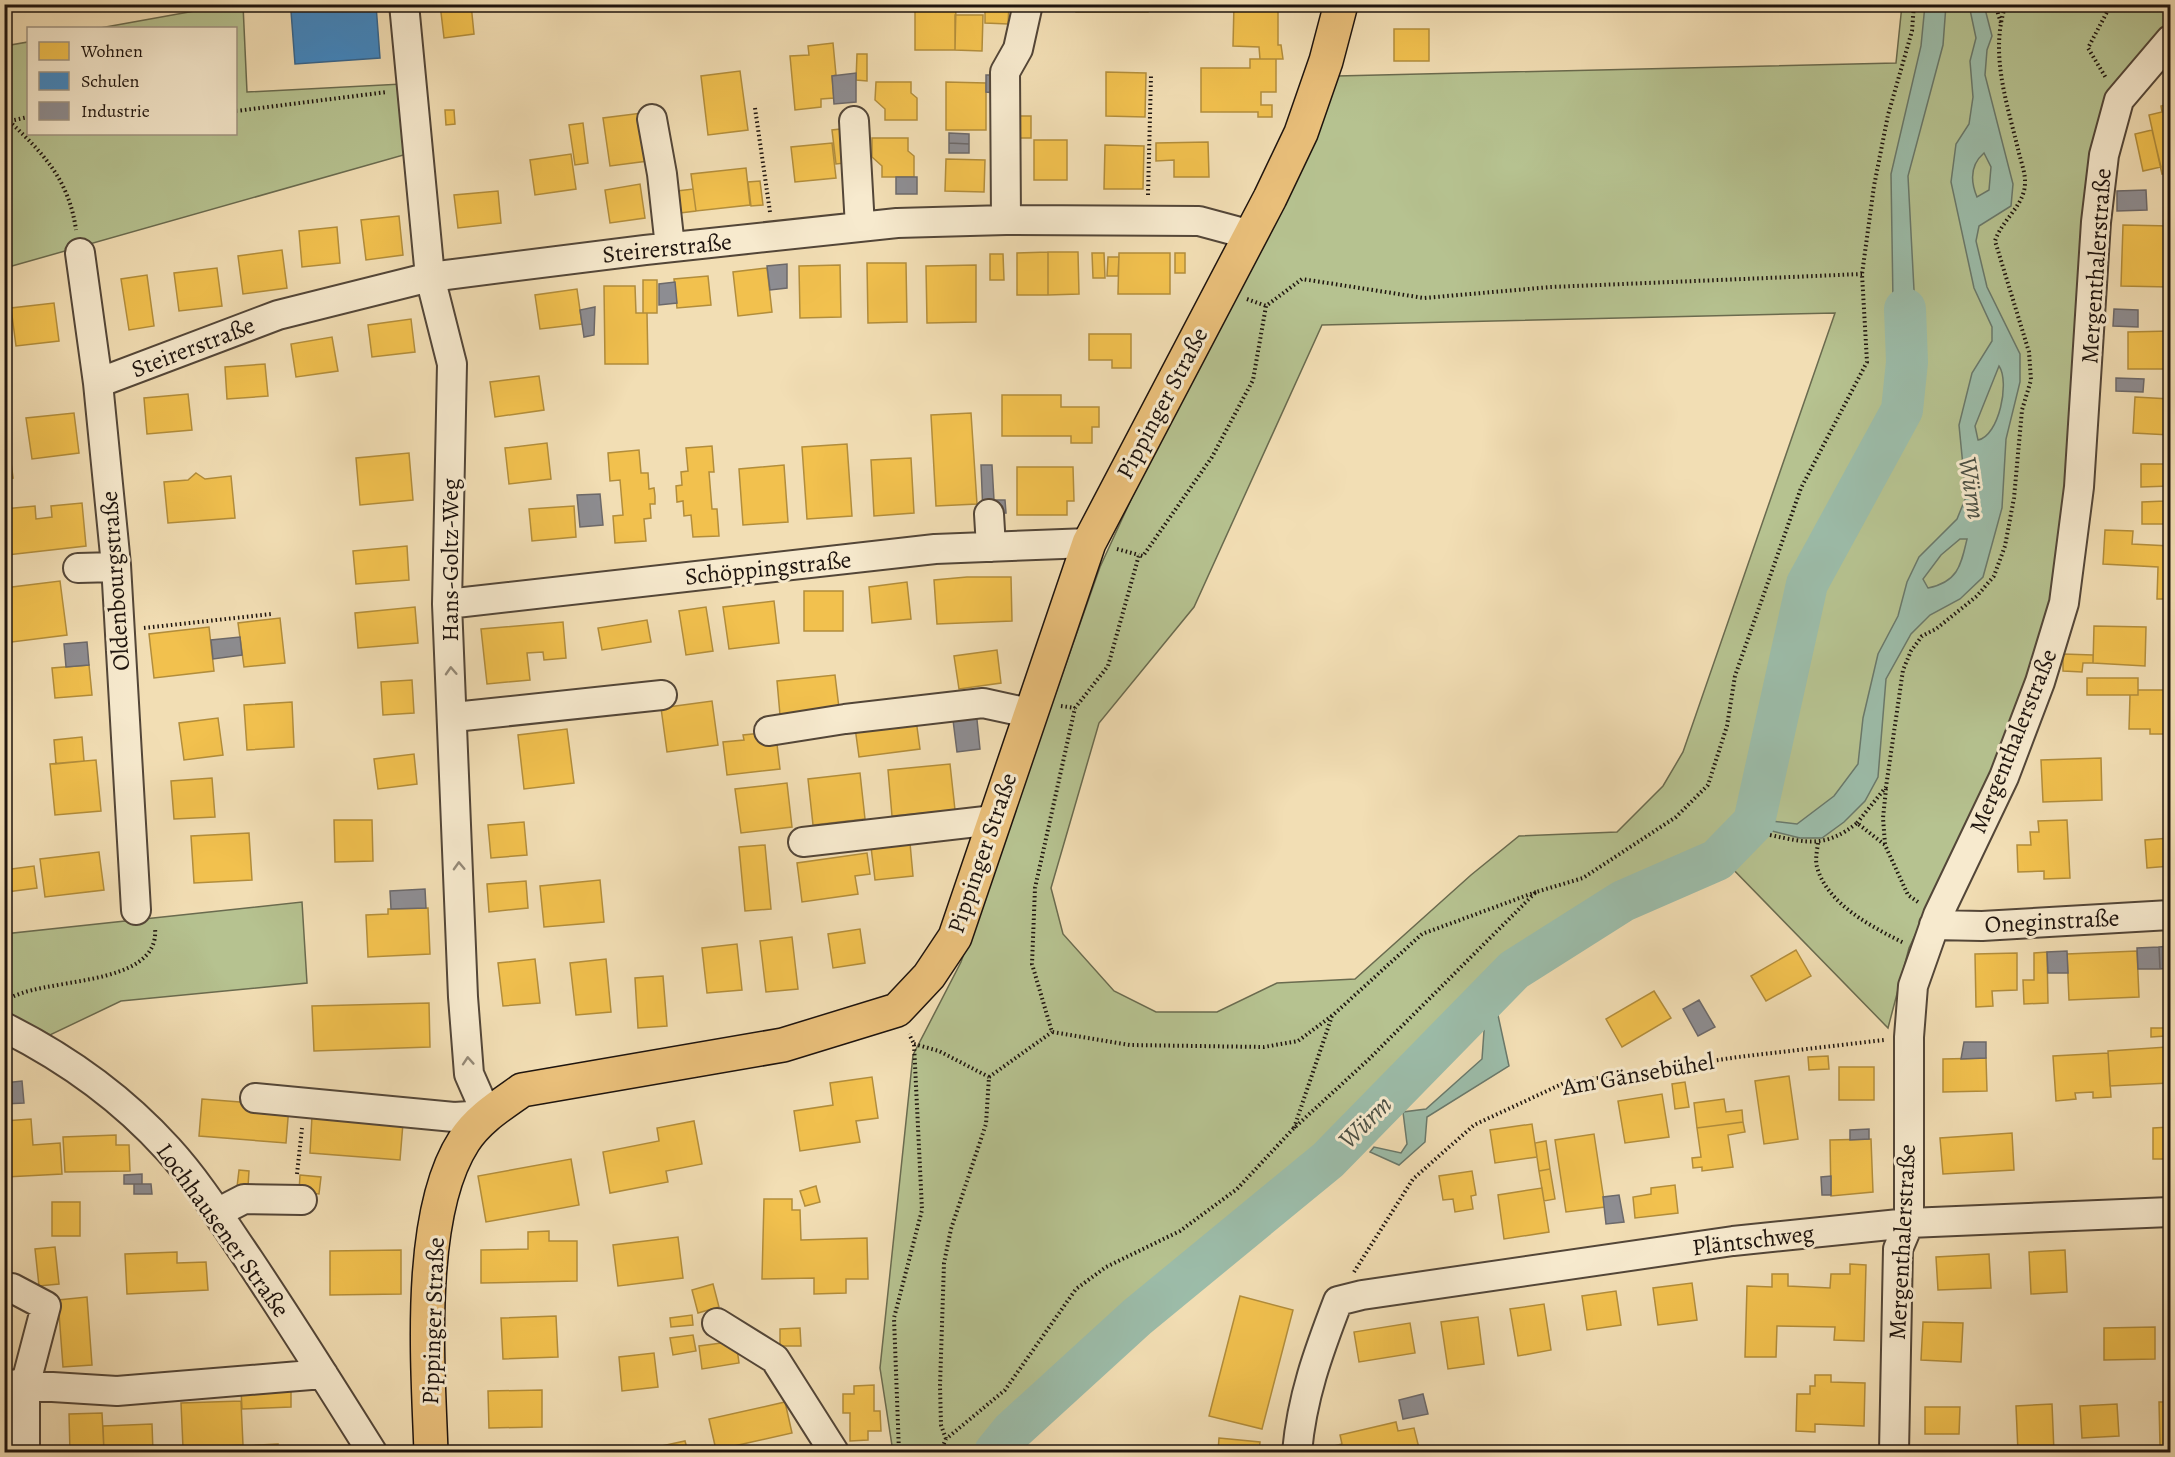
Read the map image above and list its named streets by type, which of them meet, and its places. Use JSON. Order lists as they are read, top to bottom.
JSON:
{
  "streets": {
    "main road": ["Pippinger Straße"],
    "street": [
      "Steirerstraße",
      "Mergenthalerstraße",
      "Hans-Goltz-Weg",
      "Schöppingstraße",
      "Oldenbourgstraße",
      "Oneginstraße",
      "Lochhausener Straße",
      "Pläntschweg"
    ],
    "path": ["Am Gänsebühel"]
  },
  "crossings": [
    ["Steirerstraße", "Pippinger Straße"],
    ["Steirerstraße", "Hans-Goltz-Weg"],
    ["Steirerstraße", "Oldenbourgstraße"],
    ["Mergenthalerstraße", "Oneginstraße"],
    ["Mergenthalerstraße", "Am Gänsebühel"],
    ["Mergenthalerstraße", "Pläntschweg"],
    ["Pippinger Straße", "Hans-Goltz-Weg"],
    ["Pippinger Straße", "Schöppingstraße"],
    ["Hans-Goltz-Weg", "Schöppingstraße"]
  ],
  "one_way": ["Hans-Goltz-Weg"],
  "water": ["Würm"],
  "legend": ["Wohnen", "Schulen", "Industrie"]
}
